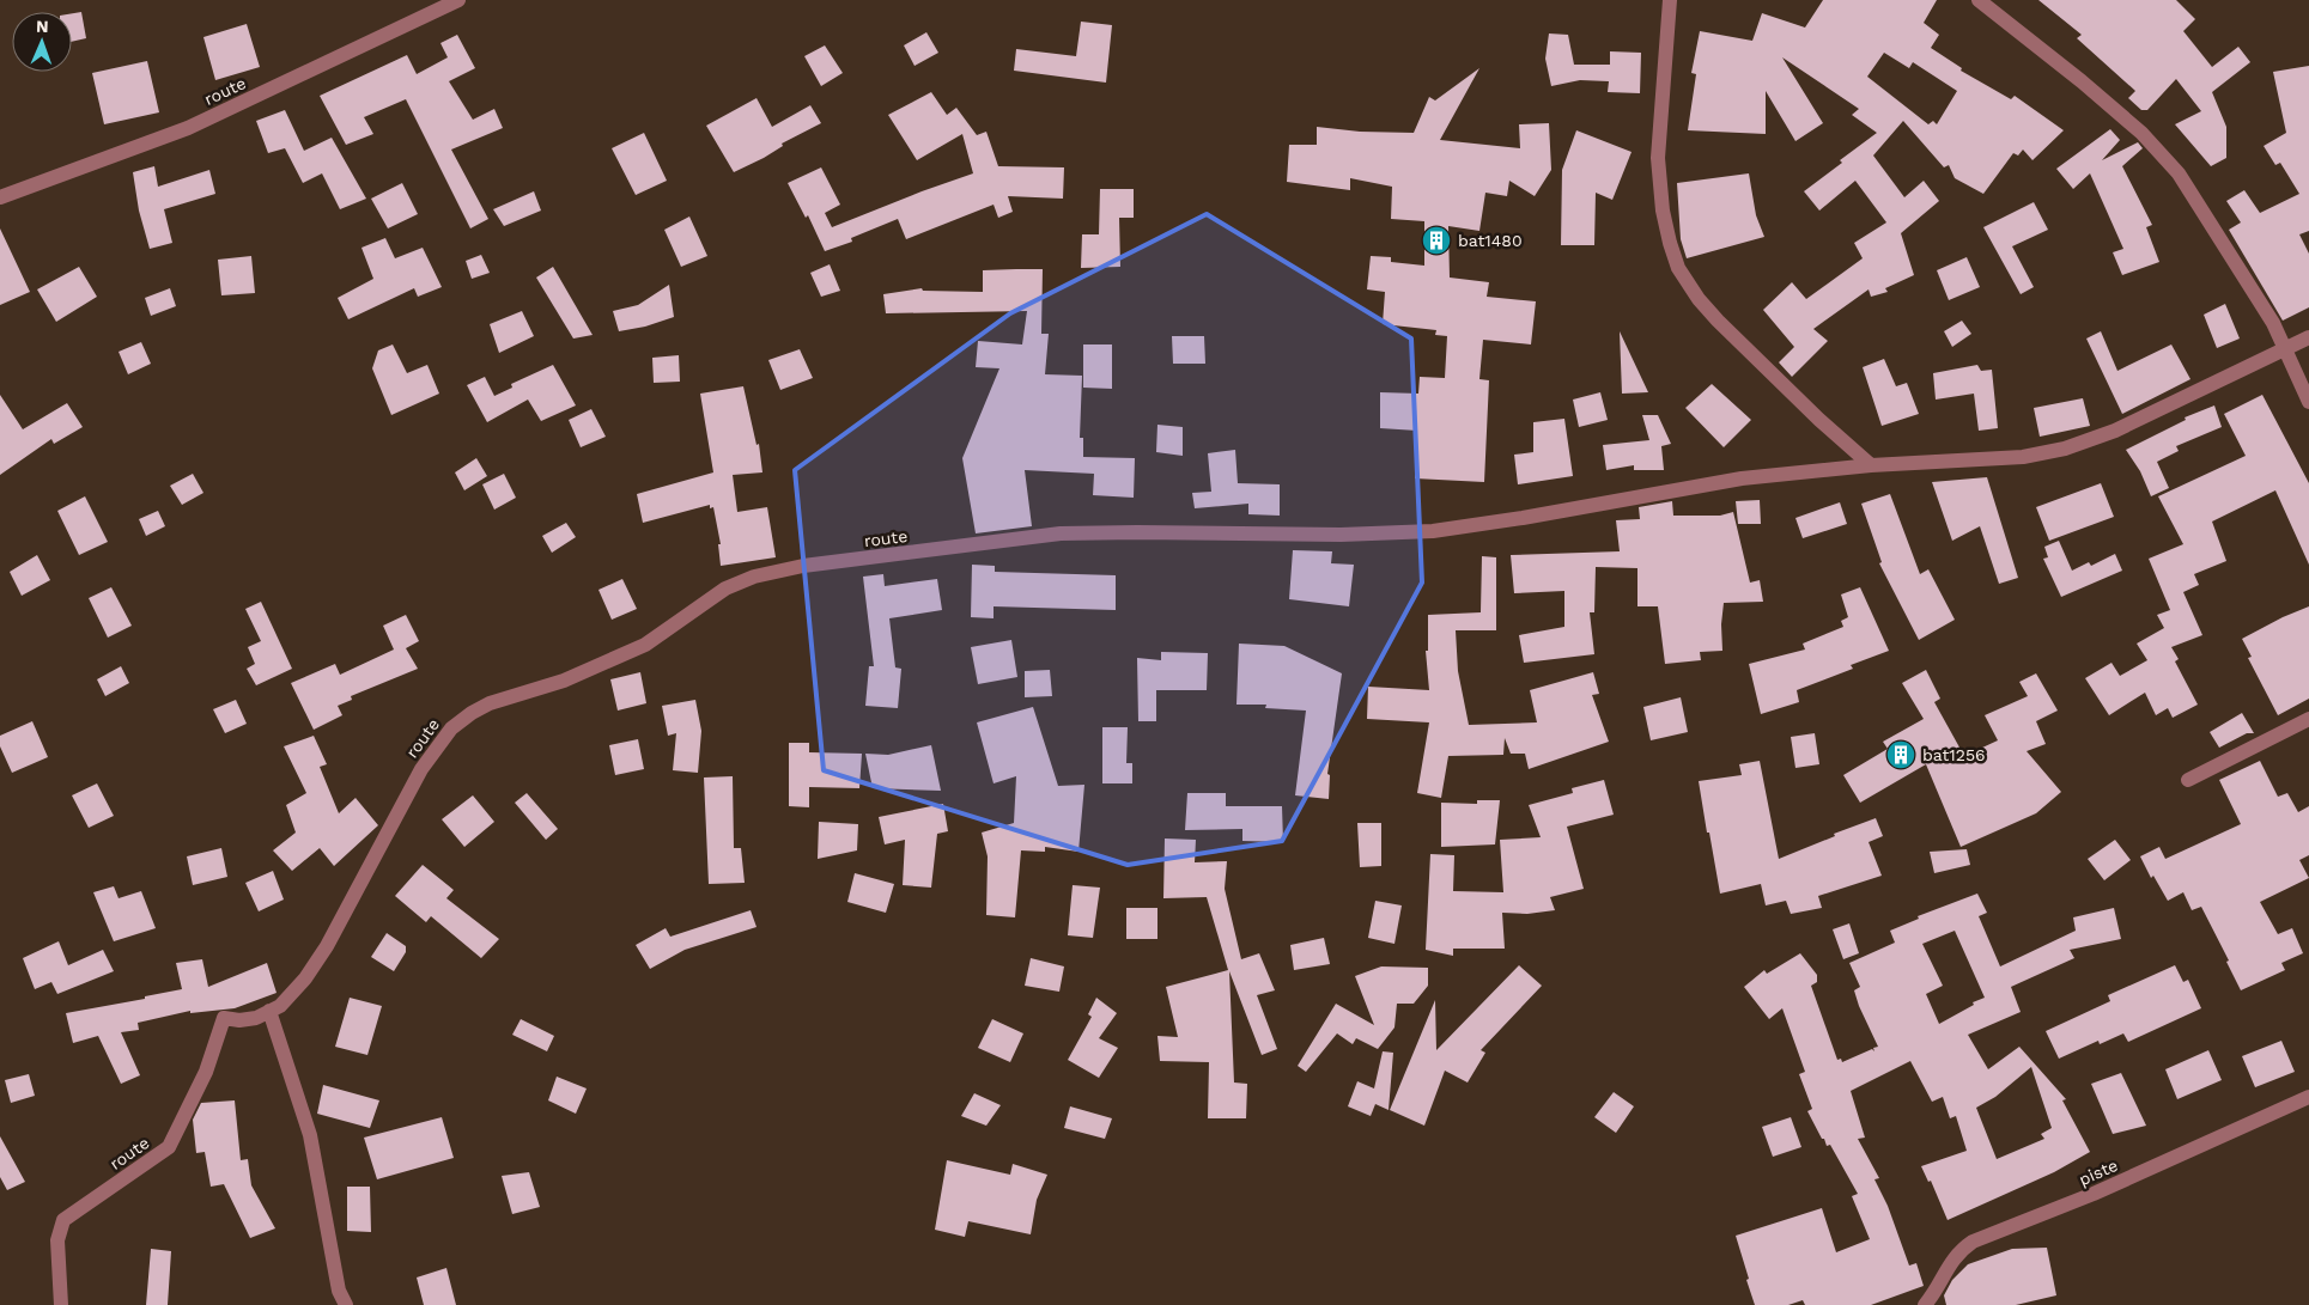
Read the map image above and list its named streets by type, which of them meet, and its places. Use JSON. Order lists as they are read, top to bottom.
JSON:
{
  "streets": {
    "street": ["route", "piste"]
  },
  "places": {
    "building": ["bat1480", "bat1256"]
  },
  "north": "top"
}
